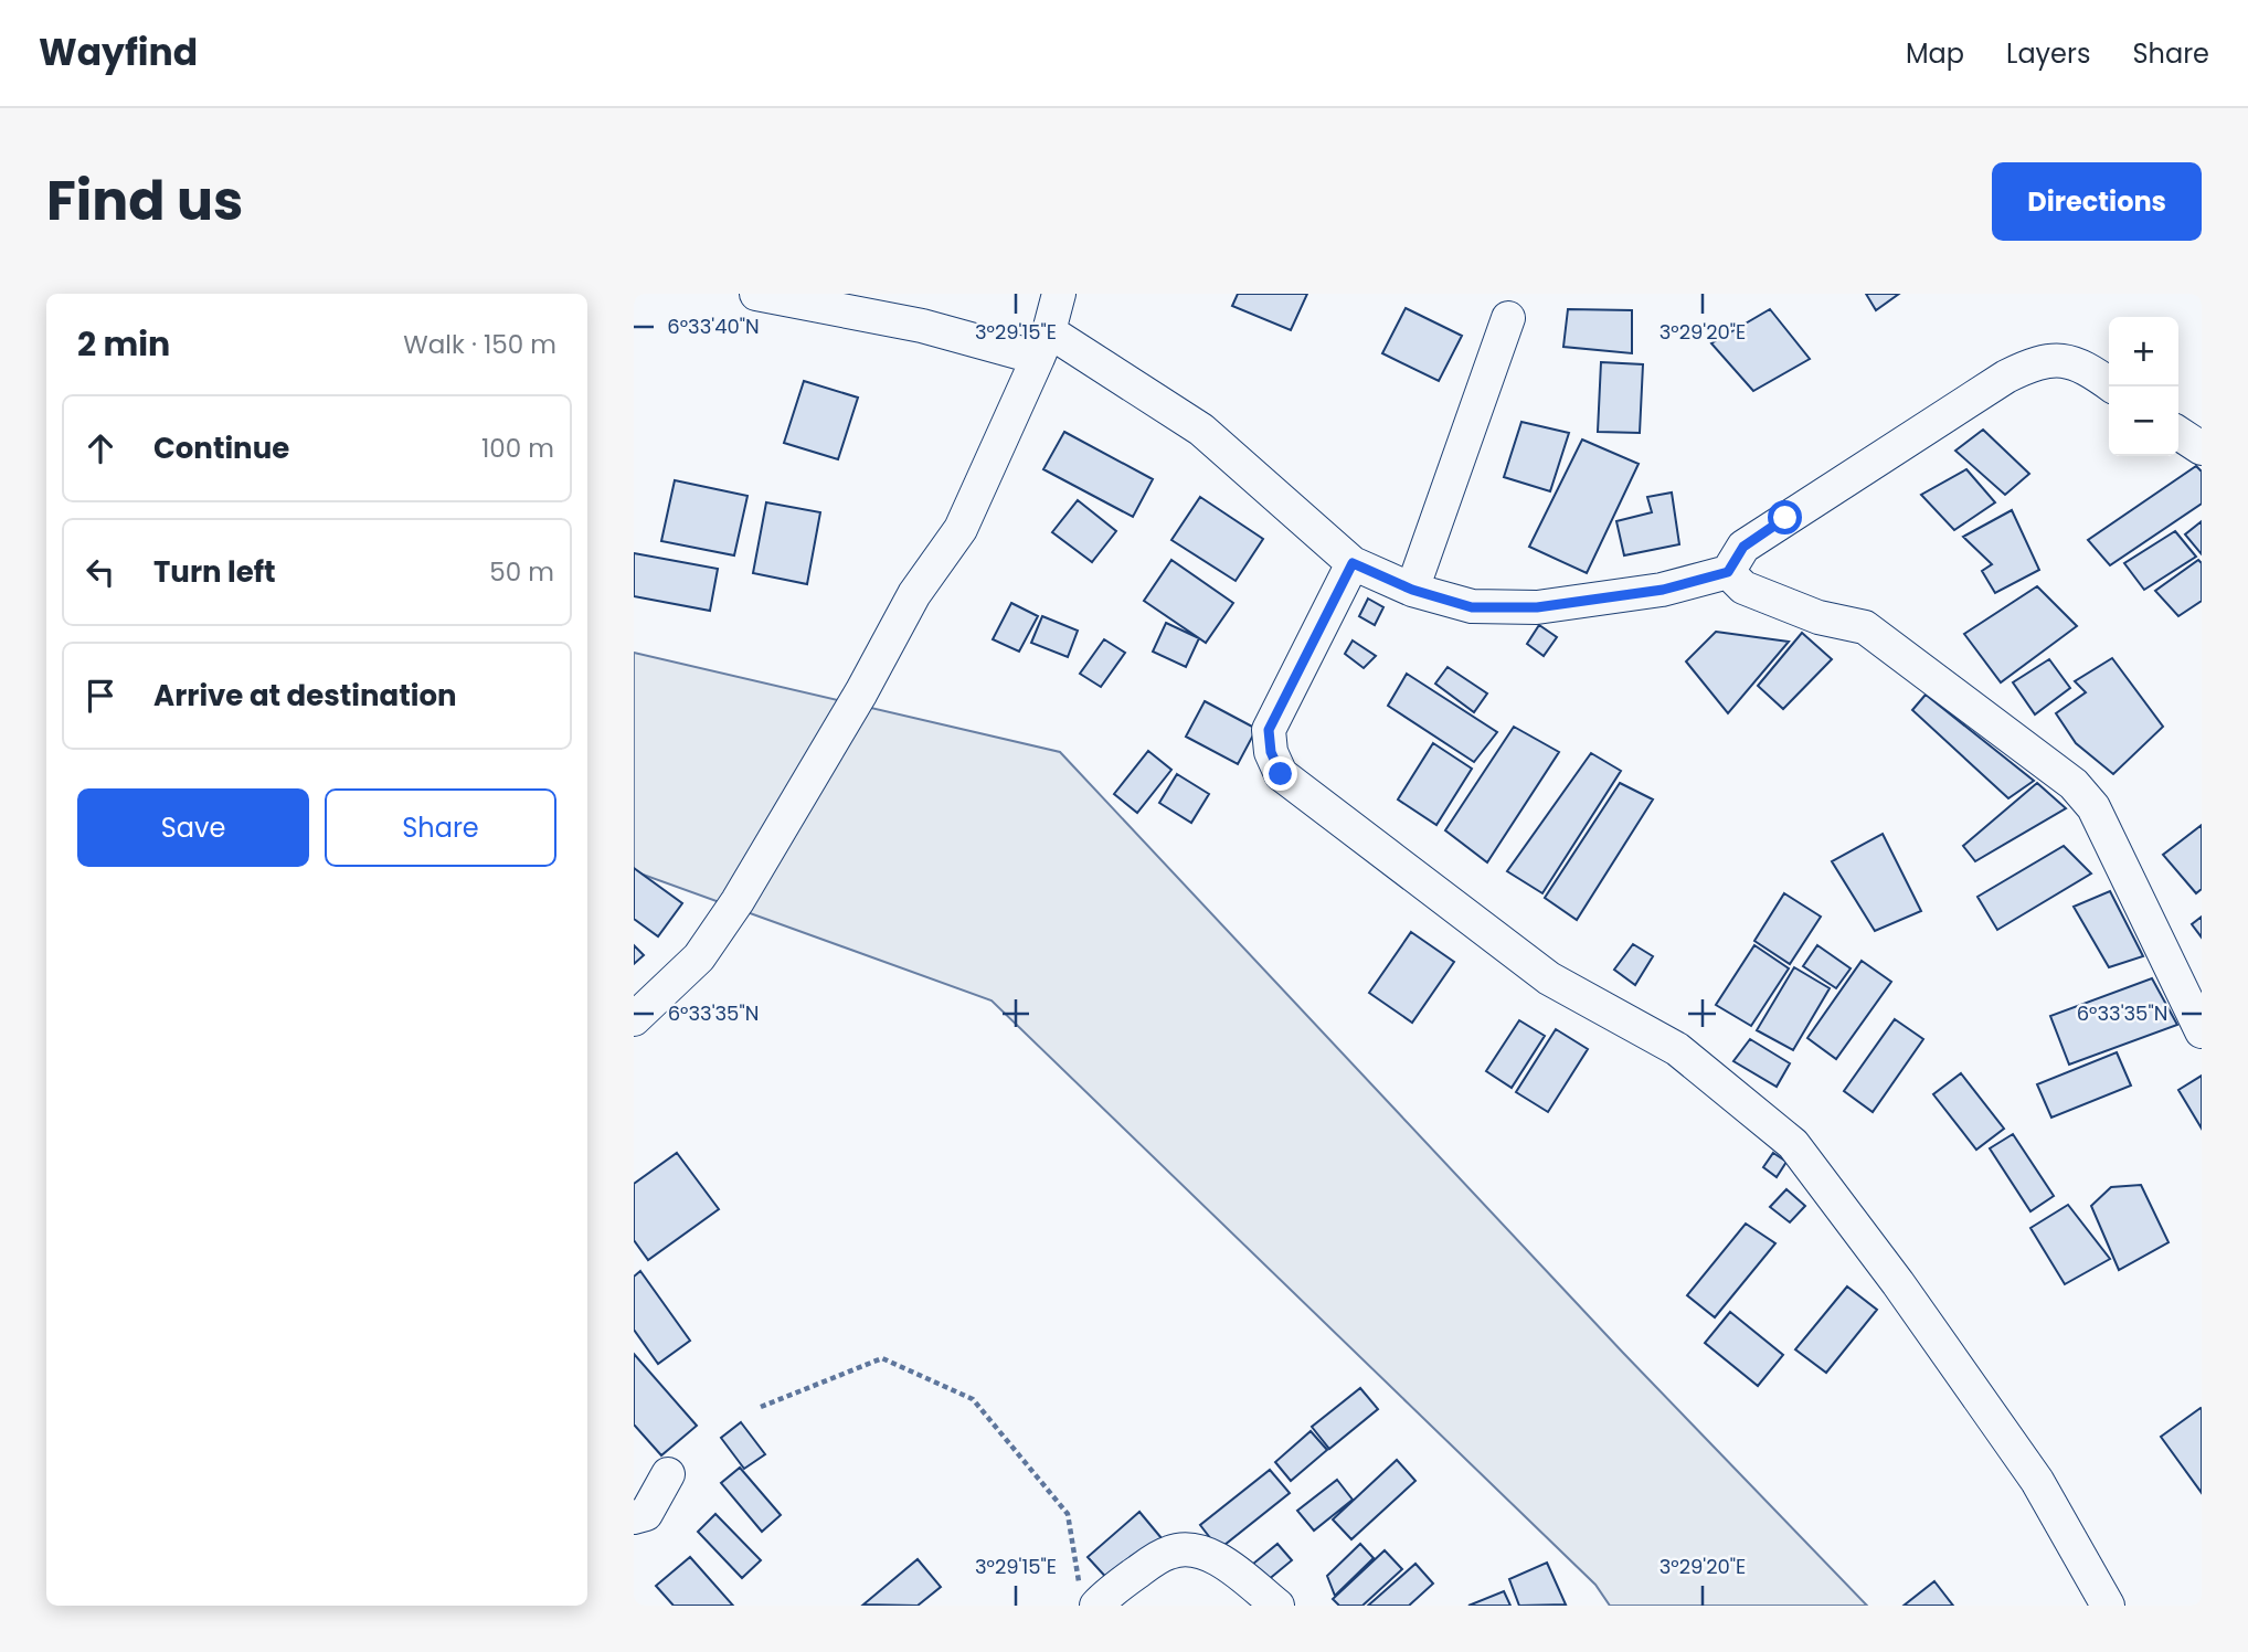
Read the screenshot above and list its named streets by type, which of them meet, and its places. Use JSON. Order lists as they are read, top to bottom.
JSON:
{
  "page": {
    "header": "Wayfind",
    "nav": ["Map", "Layers", "Share"],
    "title": "Find us",
    "buttons": [
      "Directions",
      ["Save", "Share"]
    ],
    "heading": ["2 min", "Walk · 150 m"],
    "map_buttons": ["+", "−"],
    "list": [
      ["Continue", "100 m"],
      ["Turn left", "50 m"],
      "Arrive at destination"
    ]
  },
  "coordinates": [
    "6°33'40\"N",
    "3°29'15\"E",
    "3°29'20\"E",
    "6°33'35\"N"
  ]
}
